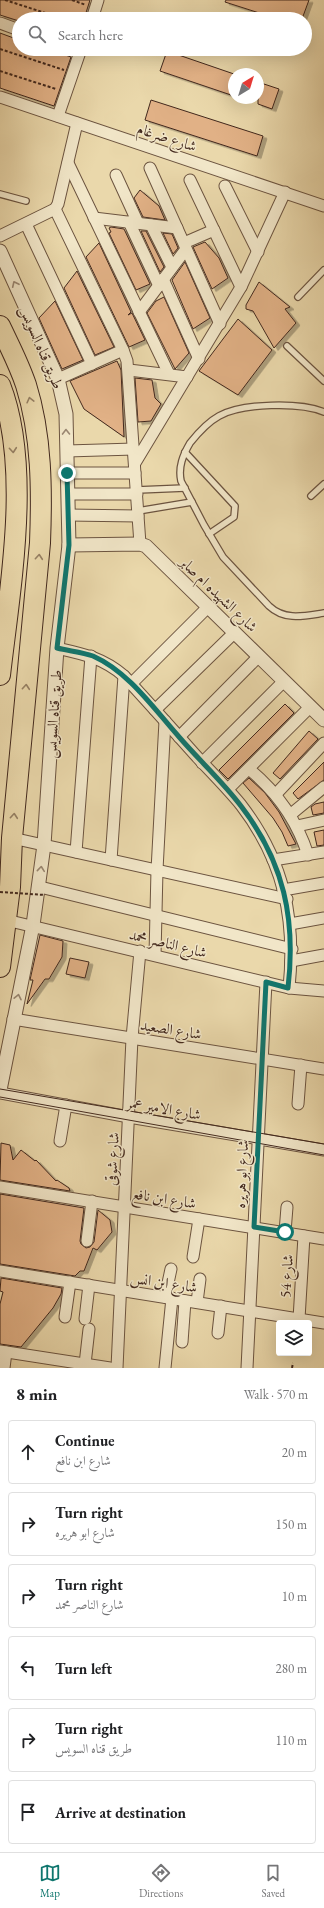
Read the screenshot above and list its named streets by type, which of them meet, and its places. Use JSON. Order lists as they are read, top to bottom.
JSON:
{
  "streets": {
    "highway": ["طريق قناه السويس"],
    "street": [
      "شارع ضرغام",
      "شارع الشهيده ام صابر",
      "شارع الناصر محمد",
      "شارع الصعيد",
      "شارع الامير عمر",
      "شارع شوقى",
      "شارع ابو هريره",
      "شارع ابن نافع",
      "شارع 54",
      "شارع ابن انس"
    ]
  },
  "crossings": [
    ["طريق قناه السويس", "شارع الناصر محمد"],
    ["طريق قناه السويس", "شارع الصعيد"],
    ["شارع الناصر محمد", "شارع شوقى"],
    ["شارع الناصر محمد", "شارع ابو هريره"],
    ["شارع الصعيد", "شارع شوقى"],
    ["شارع الصعيد", "شارع ابو هريره"],
    ["شارع الامير عمر", "شارع شوقى"],
    ["شارع الامير عمر", "شارع ابو هريره"],
    ["شارع شوقى", "شارع ابن نافع"],
    ["شارع شوقى", "شارع ابن انس"],
    ["شارع ابو هريره", "شارع ابن نافع"],
    ["شارع ابو هريره", "شارع ابن انس"],
    ["شارع ابن نافع", "شارع 54"],
    ["شارع 54", "شارع ابن انس"]
  ],
  "north": "top right",
  "page": {
    "search": "Search here",
    "heading": ["8 min", "Walk · 570 m"],
    "list": [
      ["Continue", "شارع ابن نافع", "20 m"],
      ["Turn right", "شارع ابو هريره", "150 m"],
      ["Turn right", "شارع الناصر محمد", "10 m"],
      ["Turn left", "280 m"],
      ["Turn right", "طريق قناه السويس", "110 m"],
      "Arrive at destination"
    ],
    "nav": ["Map", "Directions", "Saved"]
  }
}
